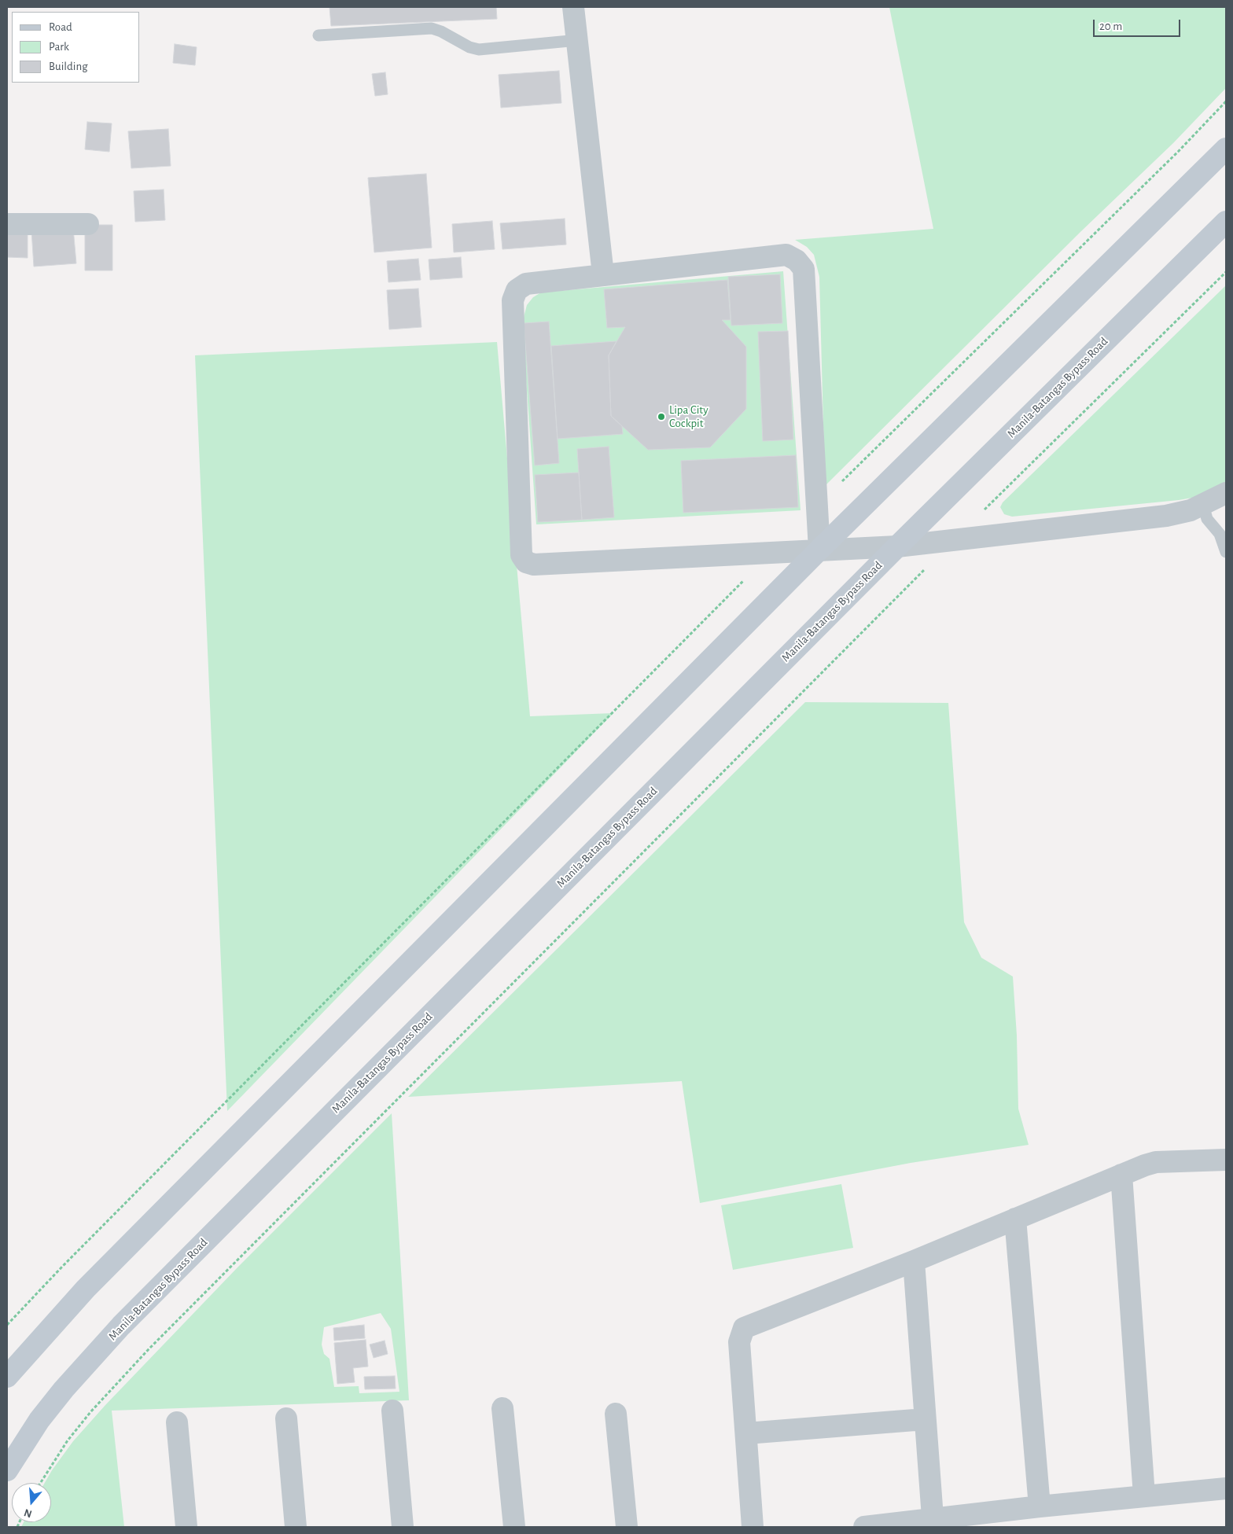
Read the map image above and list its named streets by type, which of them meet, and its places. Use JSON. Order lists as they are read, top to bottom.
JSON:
{
  "streets": {
    "main road": ["Manila-Batangas Bypass Road"]
  },
  "places": ["Lipa City Cockpit"],
  "legend": ["Road", "Park", "Building"],
  "scale_bar": "20 m",
  "north": "bottom"
}
